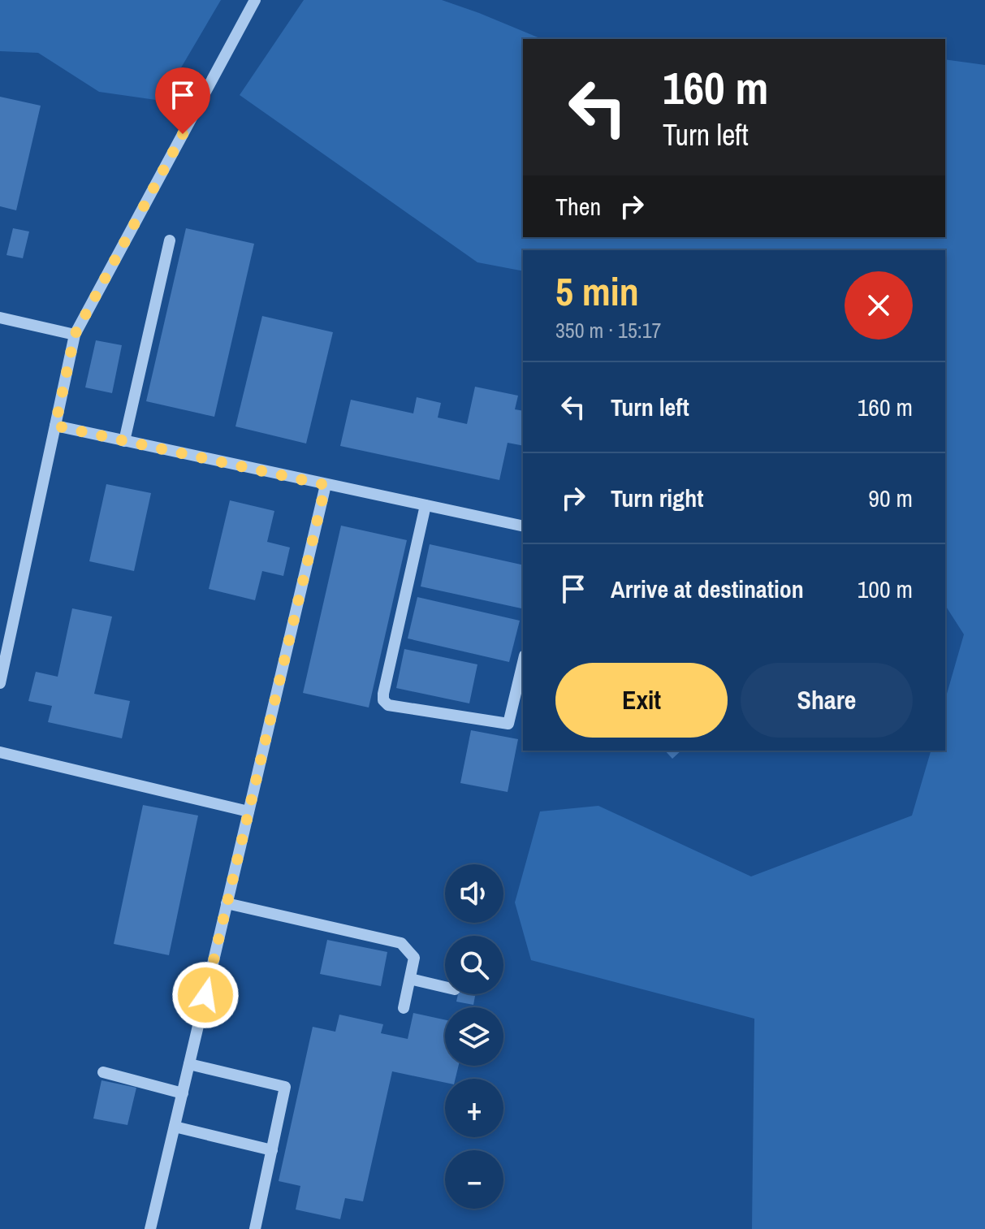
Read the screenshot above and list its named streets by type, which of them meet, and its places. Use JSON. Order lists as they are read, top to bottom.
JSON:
{
  "page": {
    "turn": ["160 m", "Turn left"],
    "then": "Then",
    "heading": ["5 min", "350 m · 15:17"],
    "list": [
      {
        "name": "Turn left",
        "value": "160 m"
      },
      {
        "name": "Turn right",
        "value": "90 m"
      },
      {
        "name": "Arrive at destination",
        "value": "100 m"
      }
    ],
    "buttons": ["Exit", "Share"],
    "map_buttons": ["+", "−"]
  }
}
